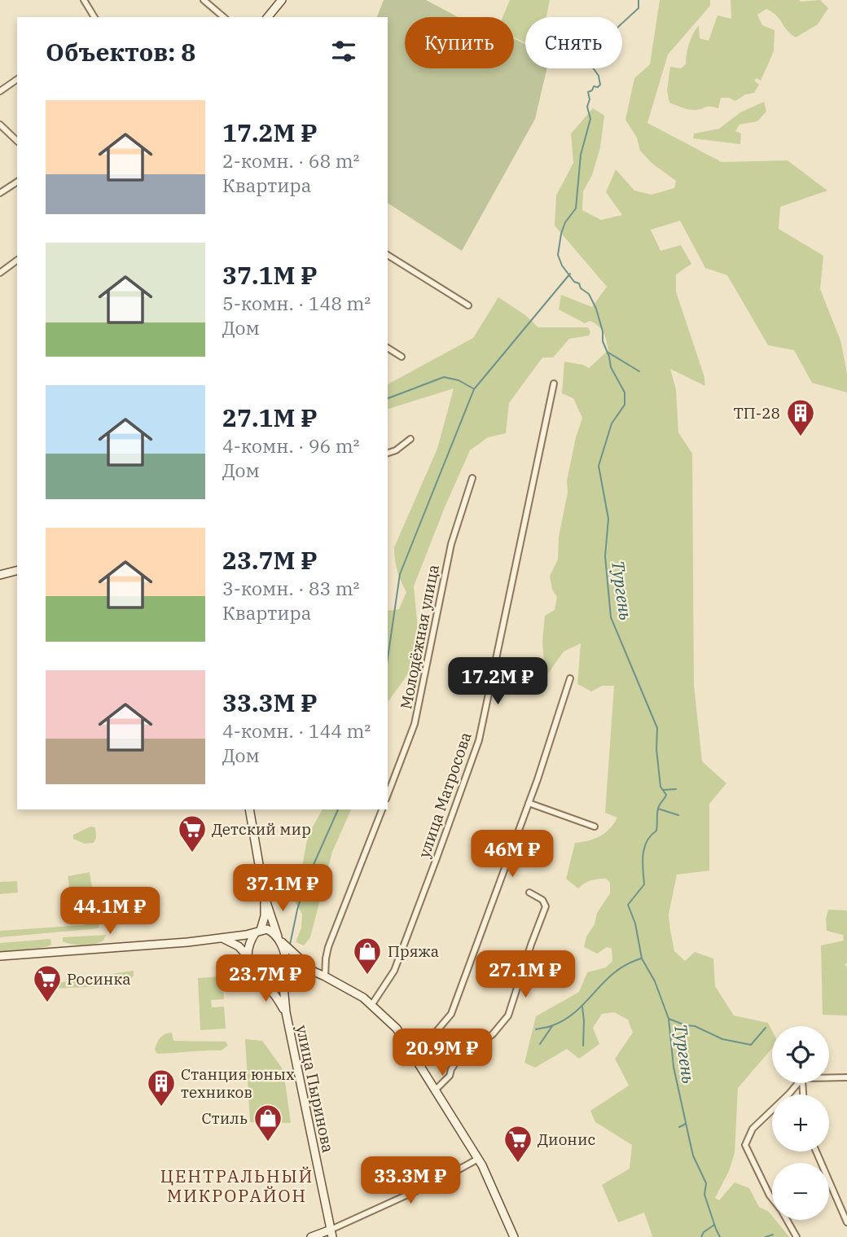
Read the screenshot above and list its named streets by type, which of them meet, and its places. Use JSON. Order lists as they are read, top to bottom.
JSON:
{
  "streets": {
    "street": ["Молодёжная улица", "улица Матросова", "улица Пыринова"]
  },
  "districts": ["ЦЕНТРАЛЬНЫЙ МИКРОРАЙОН"],
  "water": ["Тургень"],
  "places": {
    "building": ["ТП-28", "Станция юных техников"],
    "supermarket": ["Детский мир", "Росинка", "Дионис"],
    "shop": ["Пряжа", "Стиль"]
  },
  "page": {
    "chip": ["Купить", "Снять"],
    "heading": "Объектов: 8",
    "list": [
      {
        "name": "17.2M ₽",
        "note": "2-комн. · 68 m² · Квартира"
      },
      {
        "name": "37.1M ₽",
        "note": "5-комн. · 148 m² · Дом"
      },
      {
        "name": "27.1M ₽",
        "note": "4-комн. · 96 m² · Дом"
      },
      {
        "name": "23.7M ₽",
        "note": "3-комн. · 83 m² · Квартира"
      },
      {
        "name": "33.3M ₽",
        "note": "4-комн. · 144 m² · Дом"
      }
    ],
    "price": [
      "17.2M ₽",
      "46M ₽",
      "37.1M ₽",
      "44.1M ₽",
      "27.1M ₽",
      "23.7M ₽",
      "20.9M ₽",
      "33.3M ₽"
    ],
    "map_buttons": ["+", "−"]
  }
}
